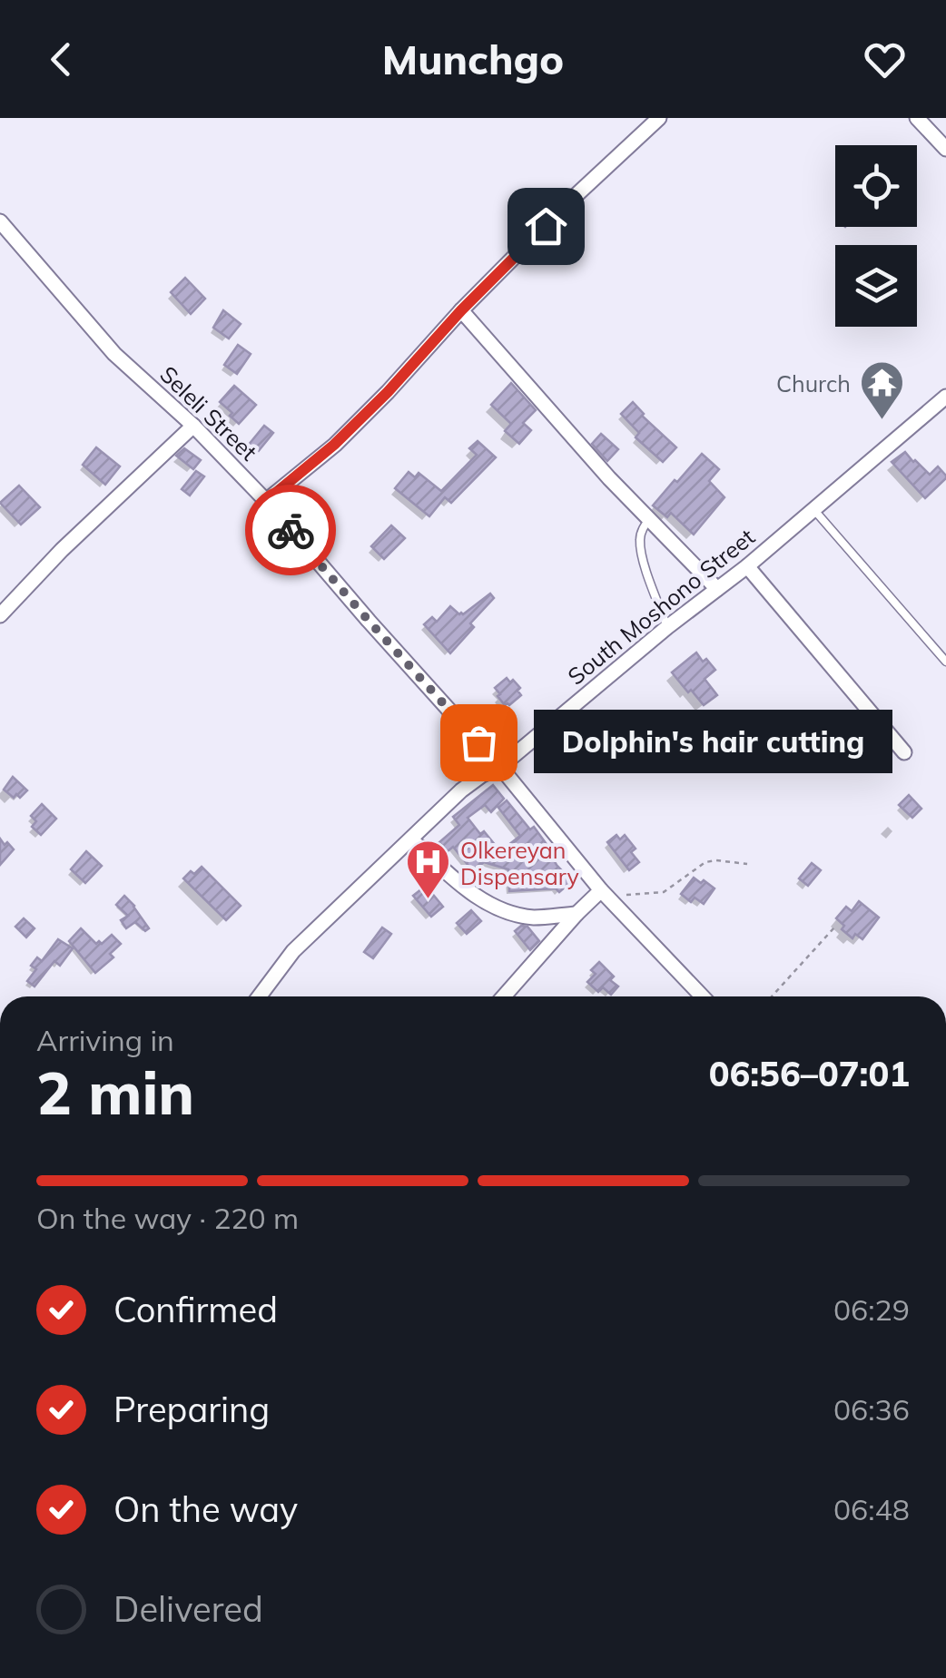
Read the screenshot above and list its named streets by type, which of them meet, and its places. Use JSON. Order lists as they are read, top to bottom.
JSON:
{
  "streets": {
    "street": ["Seleli Street", "South Moshono Street"]
  },
  "crossings": [
    ["Seleli Street", "South Moshono Street"]
  ],
  "places": {
    "temple": ["Church"],
    "other": ["Dolphin's hair cutting"],
    "hospital": ["Olkereyan Dispensary"]
  },
  "page": {
    "header": "Munchgo",
    "bubble": "Dolphin's hair cutting",
    "heading": ["2 min", "Arriving in", "06:56–07:01"],
    "bar": "On the way · 220 m",
    "list": [
      ["Confirmed", "06:29"],
      ["Preparing", "06:36"],
      ["On the way", "06:48"],
      "Delivered"
    ]
  }
}
